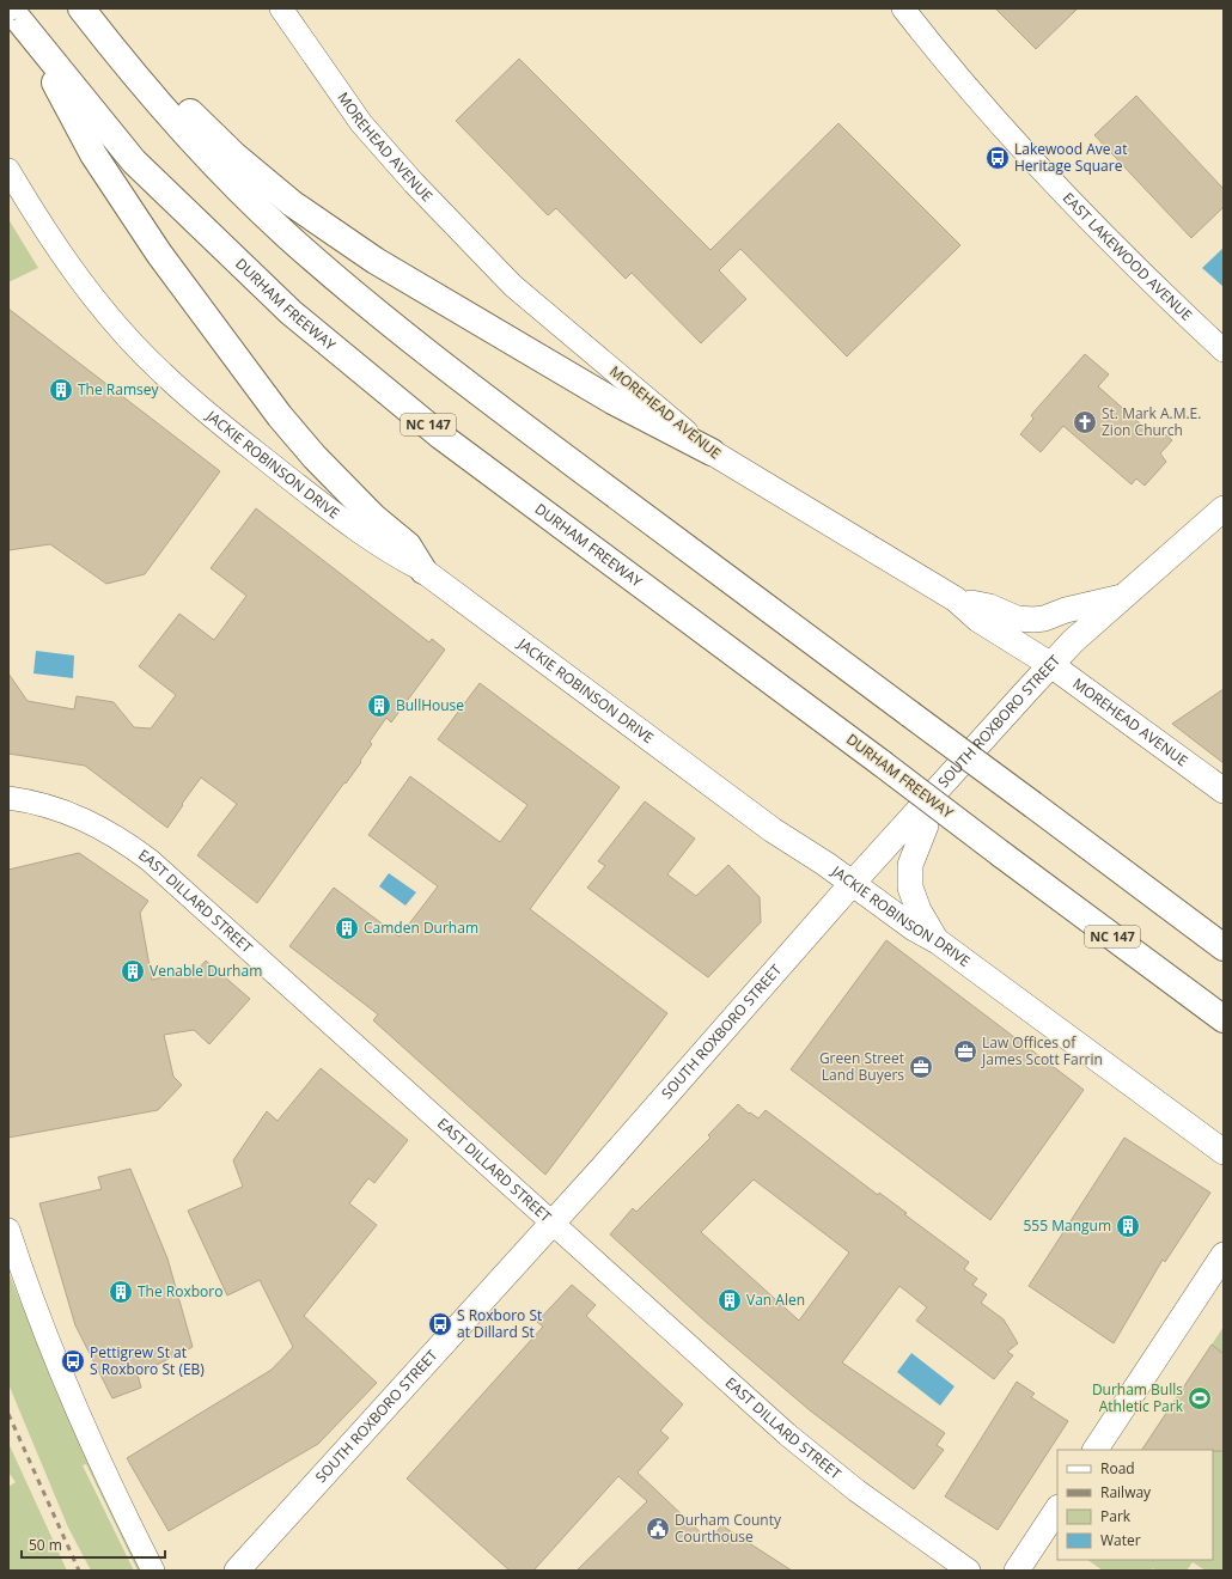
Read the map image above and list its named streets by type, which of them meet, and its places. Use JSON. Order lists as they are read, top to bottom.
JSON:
{
  "streets": {
    "highway": ["DURHAM FREEWAY", "NC 147"],
    "main road": ["MOREHEAD AVENUE", "JACKIE ROBINSON DRIVE", "SOUTH ROXBORO STREET"],
    "street": ["EAST LAKEWOOD AVENUE", "EAST DILLARD STREET"]
  },
  "crossings": [
    ["MOREHEAD AVENUE", "SOUTH ROXBORO STREET"],
    ["JACKIE ROBINSON DRIVE", "SOUTH ROXBORO STREET"],
    ["SOUTH ROXBORO STREET", "EAST DILLARD STREET"]
  ],
  "places": {
    "bus stop": ["Lakewood Ave at Heritage Square", "S Roxboro St at Dillard St", "Pettigrew St at S Roxboro St (EB)"],
    "building": [
      "The Ramsey",
      "BullHouse",
      "Camden Durham",
      "Venable Durham",
      "555 Mangum",
      "The Roxboro",
      "Van Alen"
    ],
    "church": ["St. Mark A.M.E. Zion Church"],
    "office": ["Law Offices of James Scott Farrin", "Green Street Land Buyers"],
    "sports": ["Durham Bulls Athletic Park"],
    "public building": ["Durham County Courthouse"]
  },
  "legend": [
    "Road",
    "Railway",
    "Park",
    "Water"
  ],
  "scale_bar": "50 m"
}
